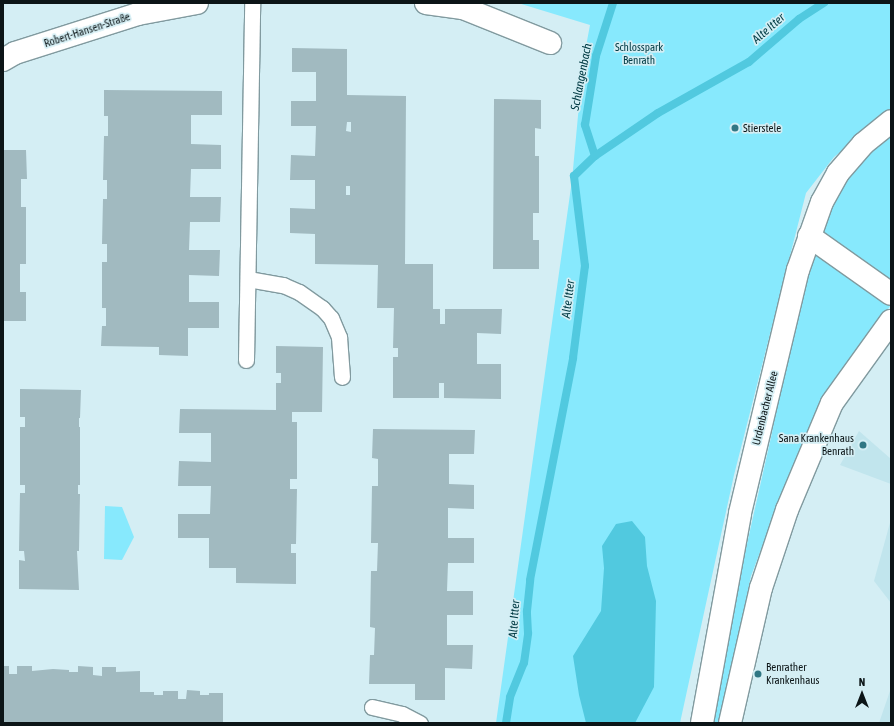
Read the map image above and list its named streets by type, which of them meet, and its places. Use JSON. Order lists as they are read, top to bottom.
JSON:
{
  "streets": {
    "street": ["Robert-Hansen-Straße", "Urdenbacher Allee"]
  },
  "water": ["Alte Itter", "Schlangenbach"],
  "parks": ["Schlosspark Benrath"],
  "places": ["Stierstele", "Sana Krankenhaus Benrath", "Benrather Krankenhaus"],
  "north": "top"
}
